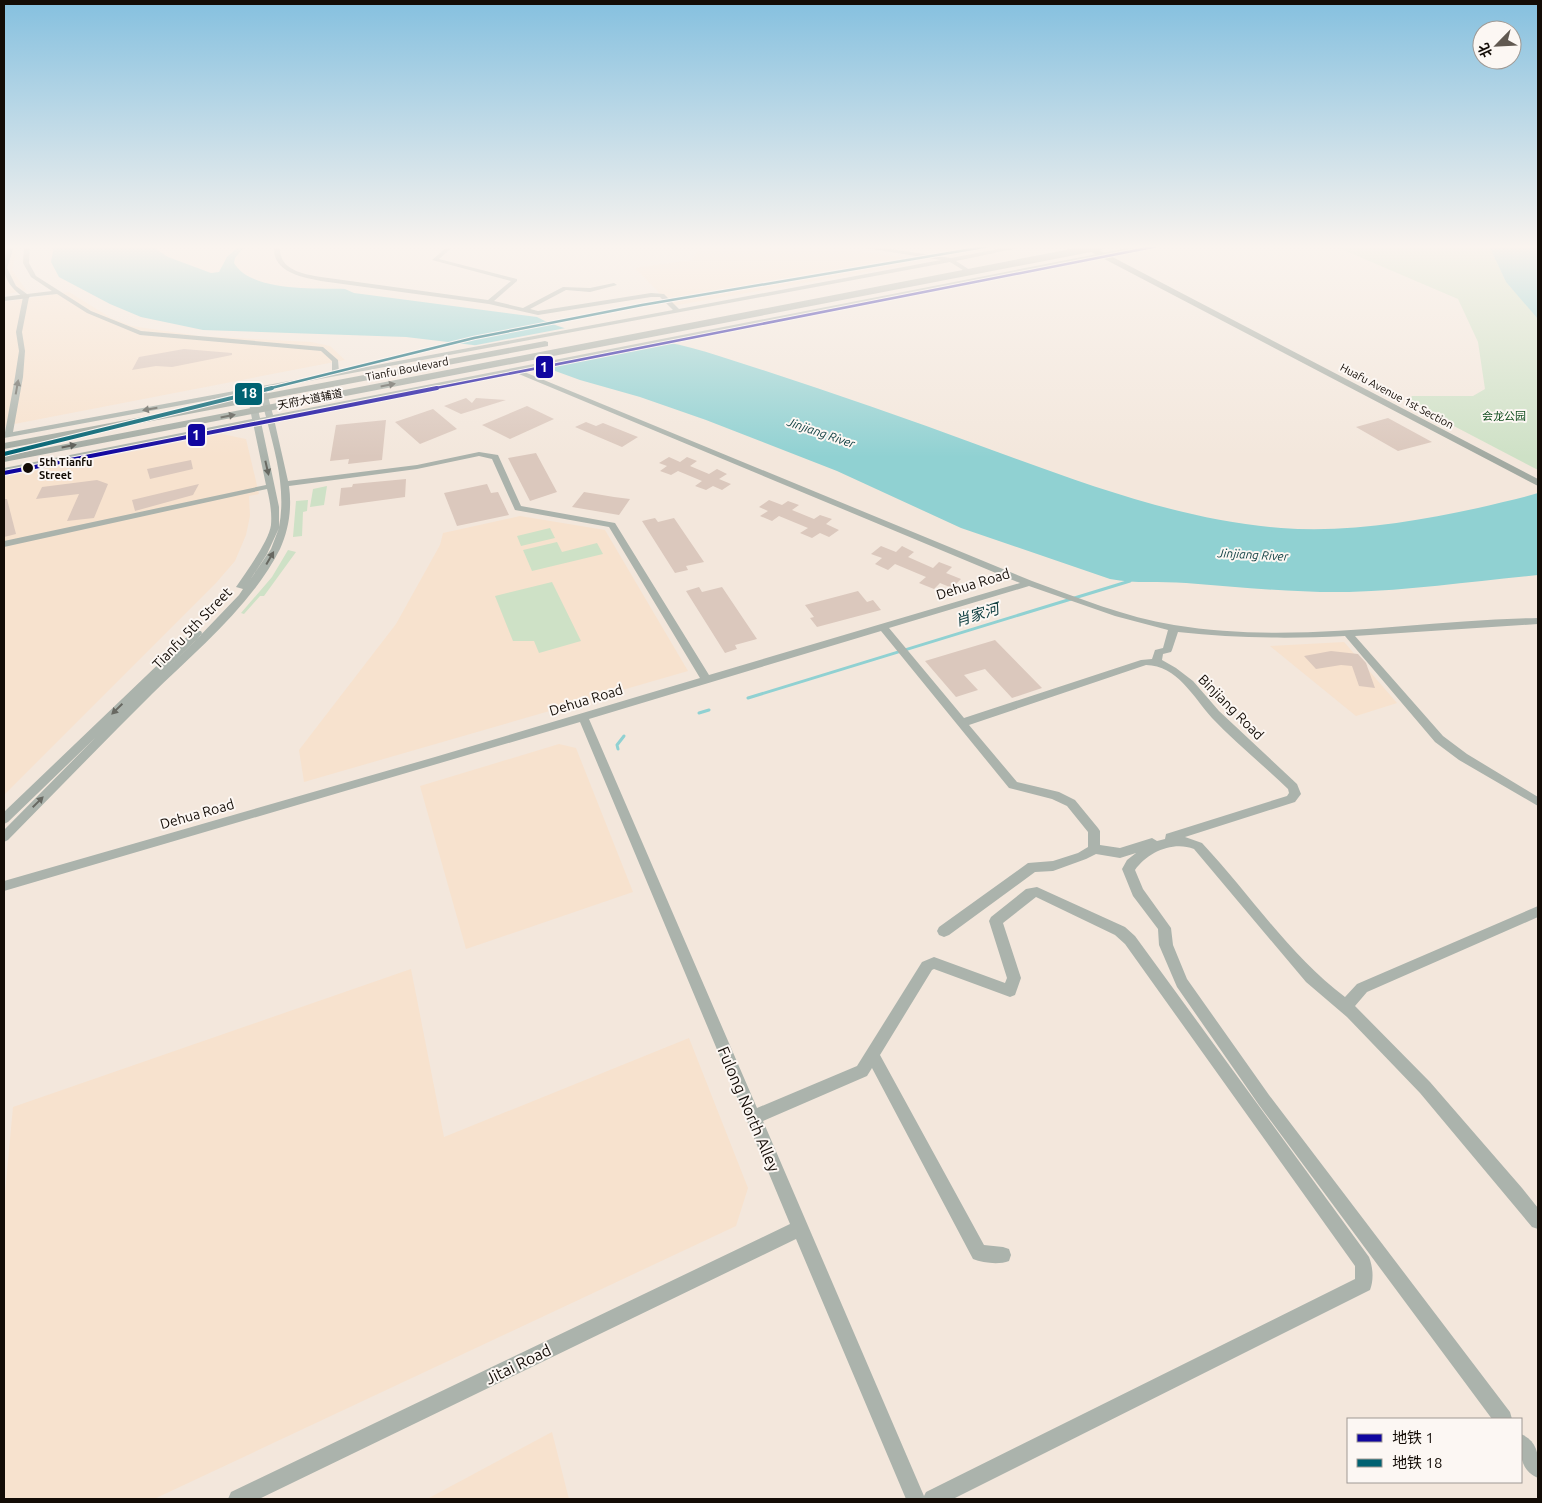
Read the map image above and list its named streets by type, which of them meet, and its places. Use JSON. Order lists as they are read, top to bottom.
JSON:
{
  "streets": {
    "main road": ["Tianfu Boulevard", "Huafu Avenue 1st Section"],
    "street": [
      "天府大道辅道",
      "Dehua Road",
      "Tianfu 5th Street",
      "Binjiang Road",
      "Fulong North Alley",
      "Jitai Road"
    ]
  },
  "crossings": [
    ["Tianfu Boulevard", "天府大道辅道"],
    ["Tianfu Boulevard", "Tianfu 5th Street"],
    ["天府大道辅道", "Tianfu 5th Street"],
    ["Dehua Road", "Fulong North Alley"],
    ["Fulong North Alley", "Jitai Road"]
  ],
  "water": ["Jinjiang River", "肖家河"],
  "parks": ["会龙公园"],
  "places": ["5th Tianfu Street"],
  "lines": ["metro line 1", "metro line 18"],
  "legend": ["地铁 1", "地铁 18"],
  "north": "bottom left"
}
